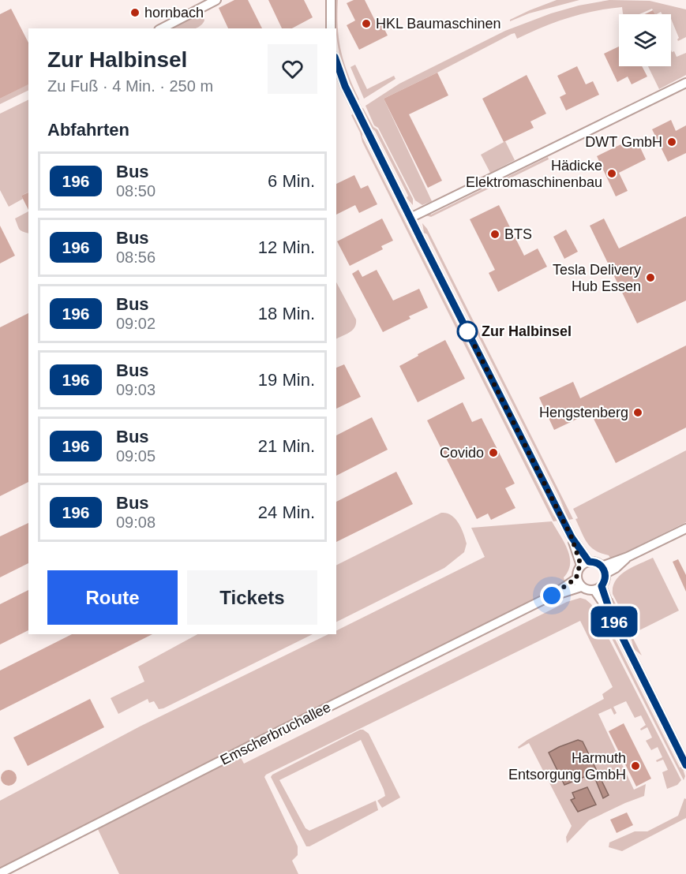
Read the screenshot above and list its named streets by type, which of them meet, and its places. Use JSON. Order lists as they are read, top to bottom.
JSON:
{
  "streets": {
    "street": ["Emscherbruchallee"]
  },
  "places": [
    "hornbach",
    "HKL Baumaschinen",
    "DWT GmbH",
    "Hädicke Elektromaschinenbau",
    "BTS",
    "Tesla Delivery Hub Essen",
    "Zur Halbinsel",
    "Hengstenberg",
    "Covido",
    "Harmuth Entsorgung GmbH"
  ],
  "lines": ["bus line 196"],
  "page": {
    "on_map": "196",
    "heading": [
      ["Zur Halbinsel", "Zu Fuß · 4 Min. · 250 m"],
      "Abfahrten"
    ],
    "list": [
      {
        "mark": "196",
        "name": "Bus",
        "note": "08:50",
        "value": "6 Min."
      },
      {
        "mark": "196",
        "name": "Bus",
        "note": "08:56",
        "value": "12 Min."
      },
      {
        "mark": "196",
        "name": "Bus",
        "note": "09:02",
        "value": "18 Min."
      },
      {
        "mark": "196",
        "name": "Bus",
        "note": "09:03",
        "value": "19 Min."
      },
      {
        "mark": "196",
        "name": "Bus",
        "note": "09:05",
        "value": "21 Min."
      },
      {
        "mark": "196",
        "name": "Bus",
        "note": "09:08",
        "value": "24 Min."
      }
    ],
    "buttons": ["Route", "Tickets"]
  }
}
